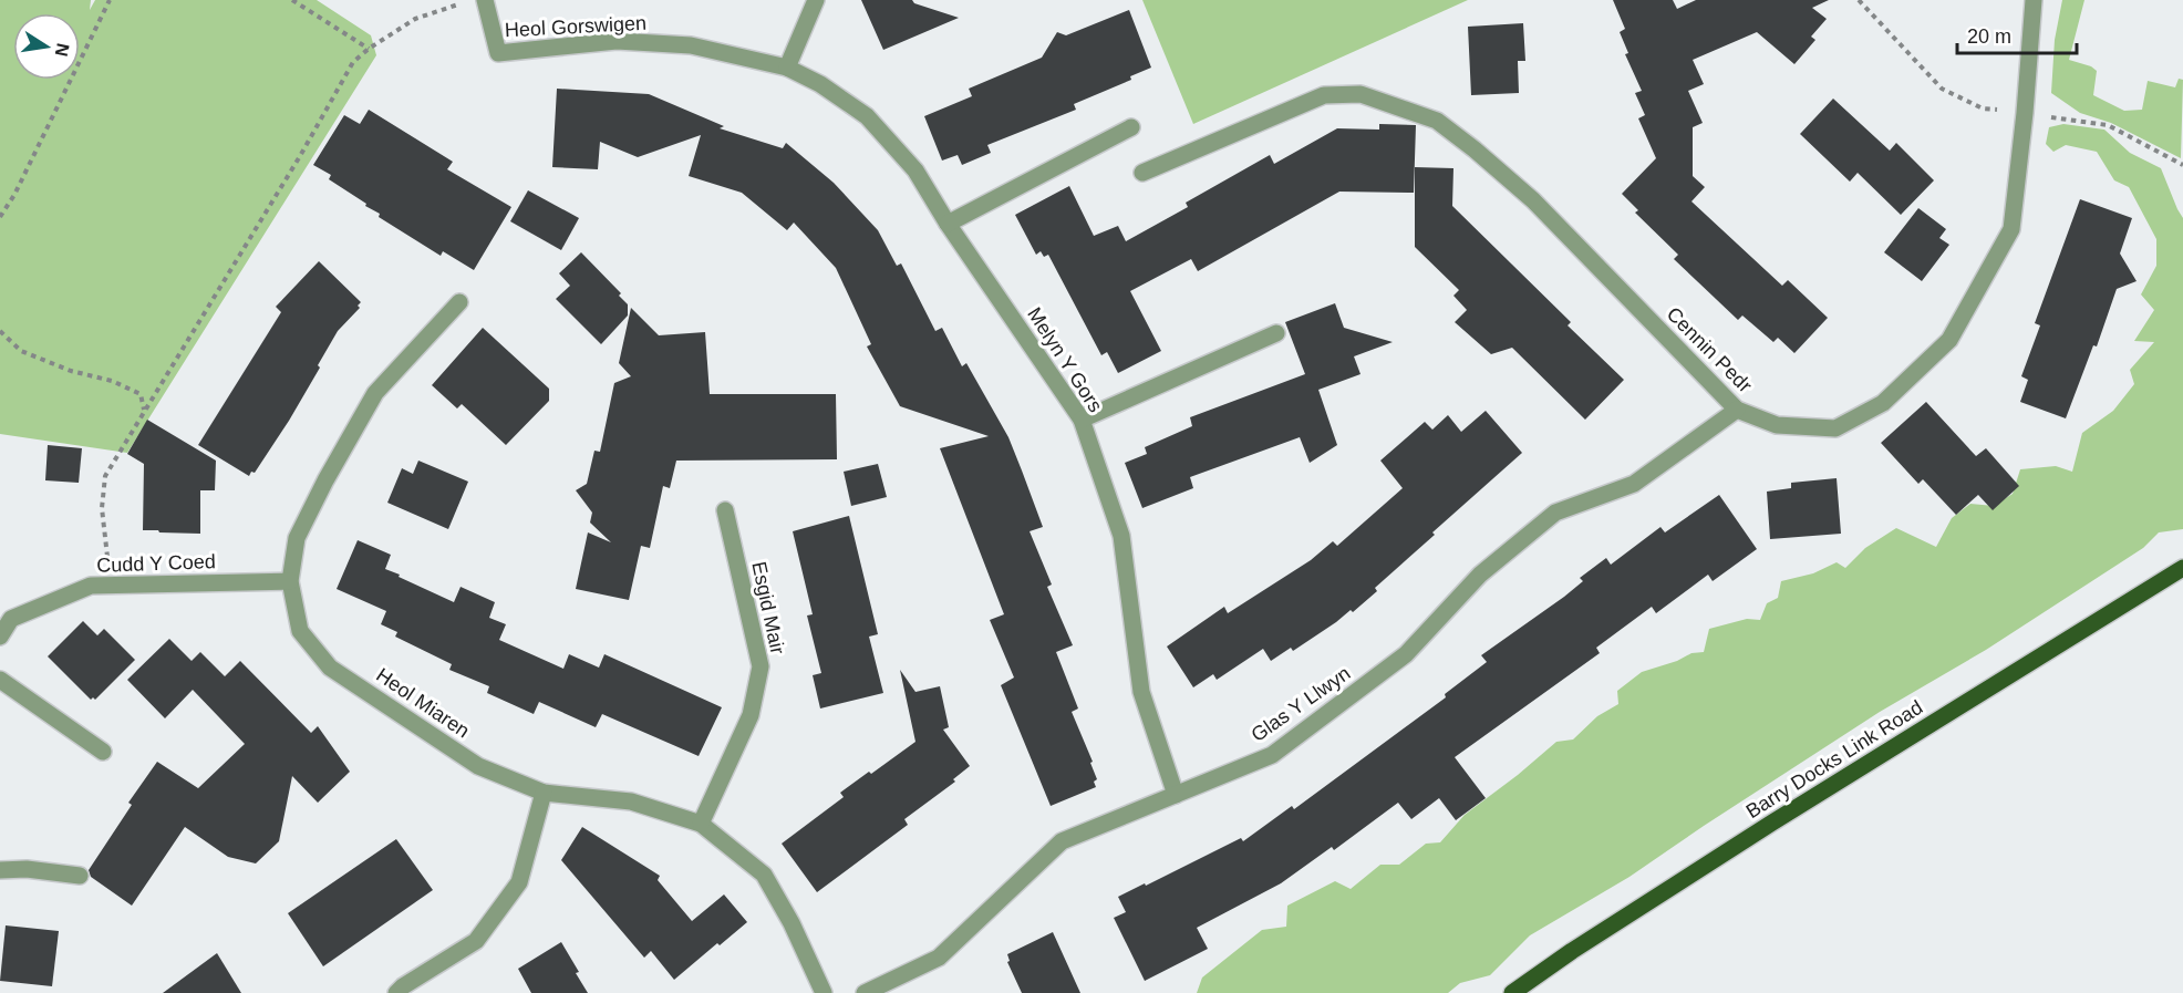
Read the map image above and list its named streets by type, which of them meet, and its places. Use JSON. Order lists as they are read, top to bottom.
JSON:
{
  "streets": {
    "main road": ["Barry Docks Link Road"],
    "street": [
      "Heol Gorswigen",
      "Cennin Pedr",
      "Melyn Y Gors",
      "Cudd Y Coed",
      "Esgid Mair",
      "Heol Miaren",
      "Glas Y Llwyn"
    ]
  },
  "crossings": [
    ["Heol Gorswigen", "Melyn Y Gors"],
    ["Cennin Pedr", "Glas Y Llwyn"],
    ["Melyn Y Gors", "Glas Y Llwyn"],
    ["Cudd Y Coed", "Heol Miaren"],
    ["Esgid Mair", "Heol Miaren"]
  ],
  "scale_bar": "20 m",
  "north": "right"
}
